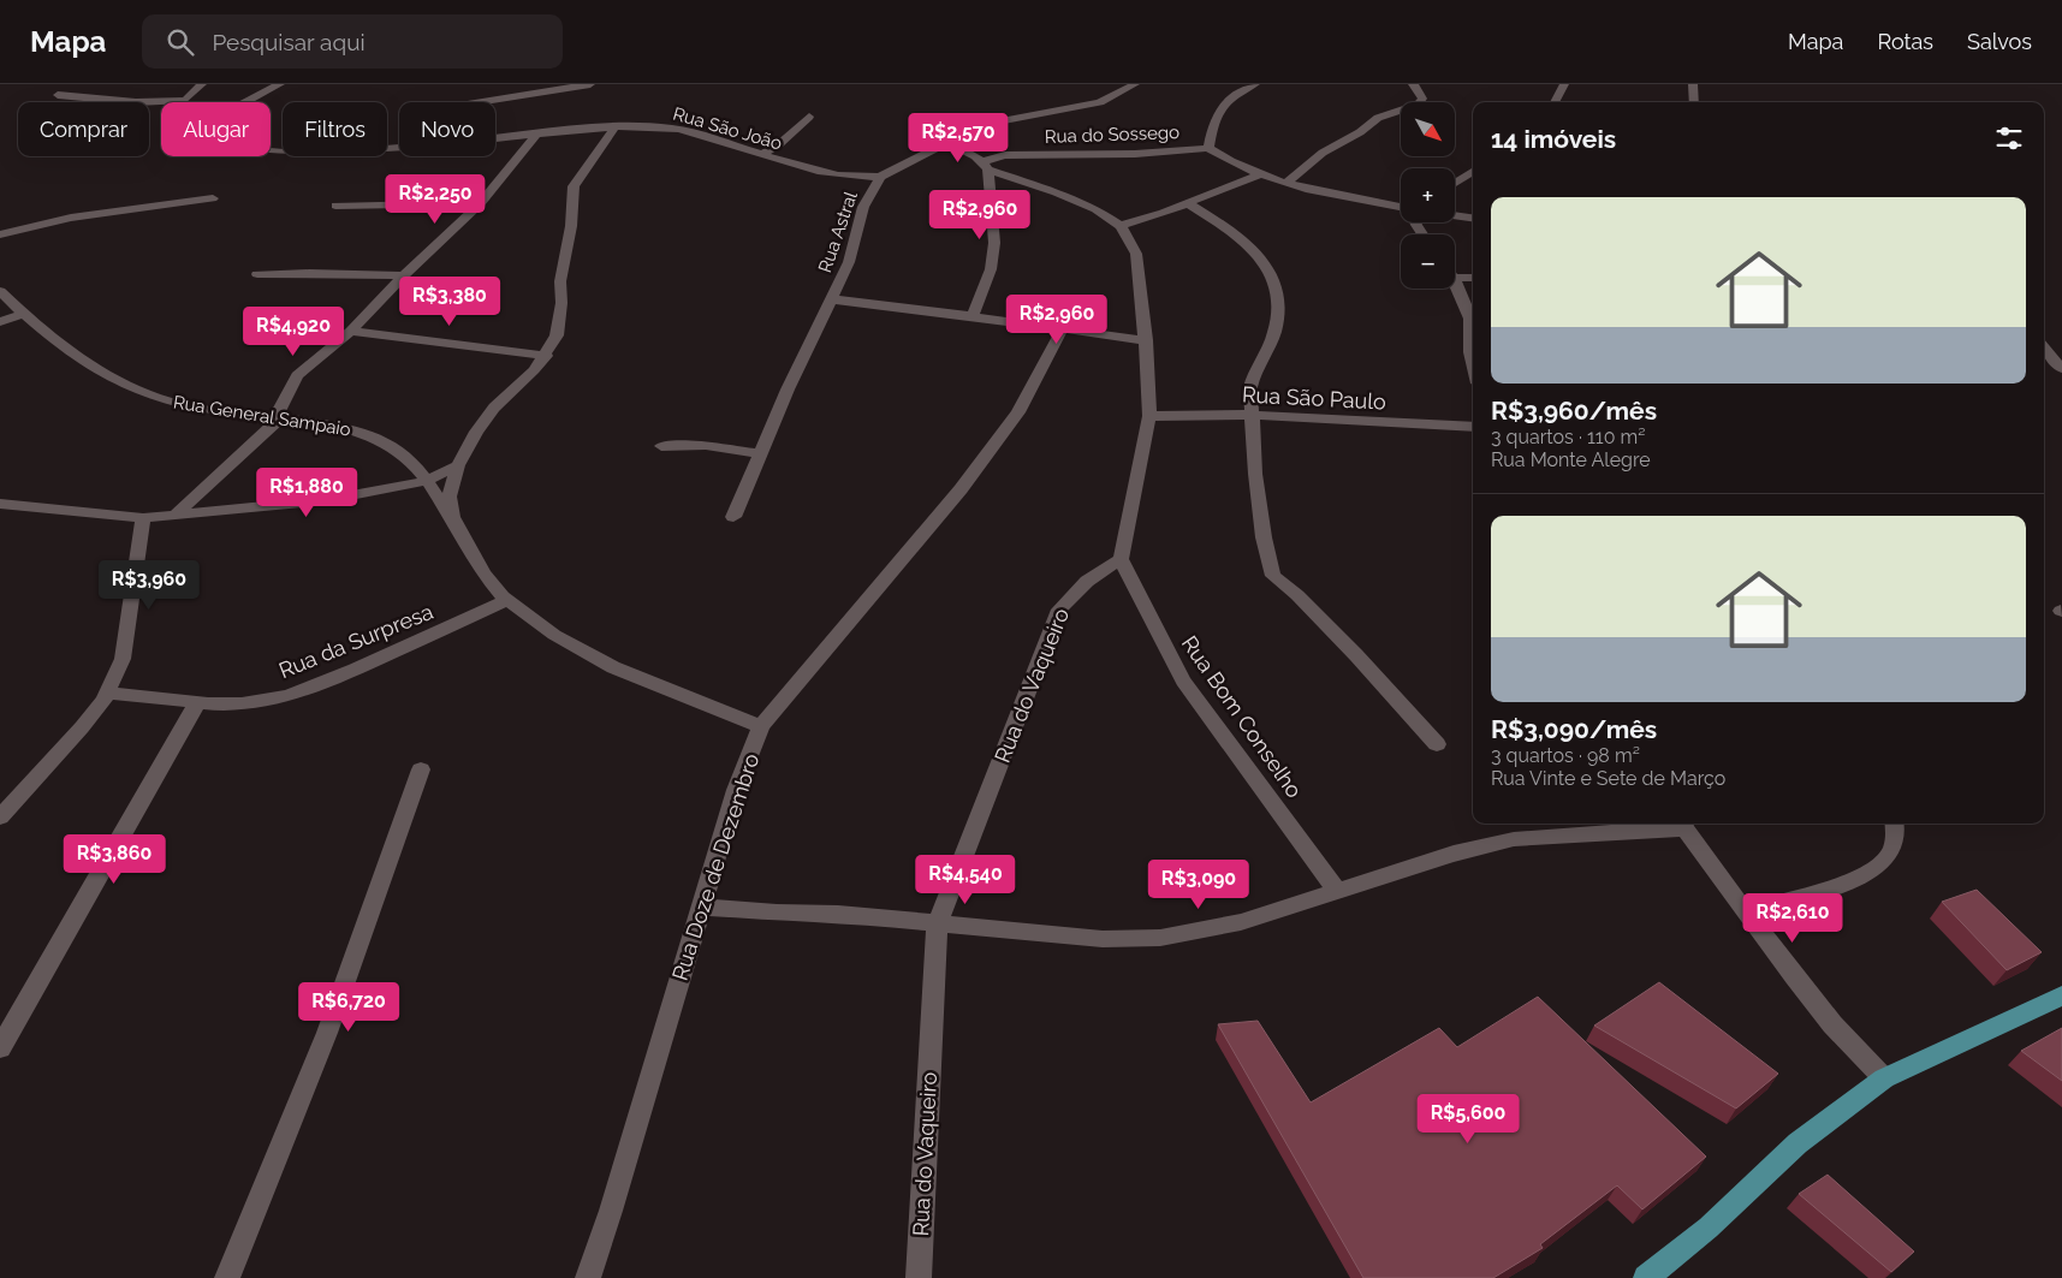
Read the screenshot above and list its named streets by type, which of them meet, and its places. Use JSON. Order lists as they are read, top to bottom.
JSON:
{
  "streets": {
    "street": [
      "Rua São João",
      "Rua do Sossego",
      "Rua Astral",
      "Rua São Paulo",
      "Rua General Sampaio",
      "Rua da Surpresa",
      "Rua do Vaqueiro",
      "Rua Bom Conselho",
      "Rua Doze de Dezembro"
    ]
  },
  "crossings": [
    ["Rua São João", "Rua Astral"],
    ["Rua São João", "Rua General Sampaio"],
    ["Rua General Sampaio", "Rua da Surpresa"],
    ["Rua General Sampaio", "Rua Doze de Dezembro"],
    ["Rua do Vaqueiro", "Rua Bom Conselho"]
  ],
  "north": "bottom right",
  "page": {
    "header": "Mapa",
    "search": "Pesquisar aqui",
    "nav": ["Mapa", "Rotas", "Salvos"],
    "map_buttons": ["+", "−"],
    "chip": [
      "Comprar",
      "Alugar",
      "Filtros",
      "Novo"
    ],
    "heading": "14 imóveis",
    "price": [
      "R$2,570",
      "R$2,250",
      "R$2,960",
      "R$3,380",
      "R$2,960",
      "R$4,920",
      "R$1,880",
      "R$3,960",
      "R$3,860",
      "R$4,540",
      "R$3,090",
      "R$2,610",
      "R$6,720",
      "R$5,600"
    ],
    "list": [
      {
        "name": "R$3,960/mês",
        "note": "3 quartos · 110 m² · Rua Monte Alegre"
      },
      {
        "name": "R$3,090/mês",
        "note": "3 quartos · 98 m² · Rua Vinte e Sete de Março"
      }
    ]
  }
}
